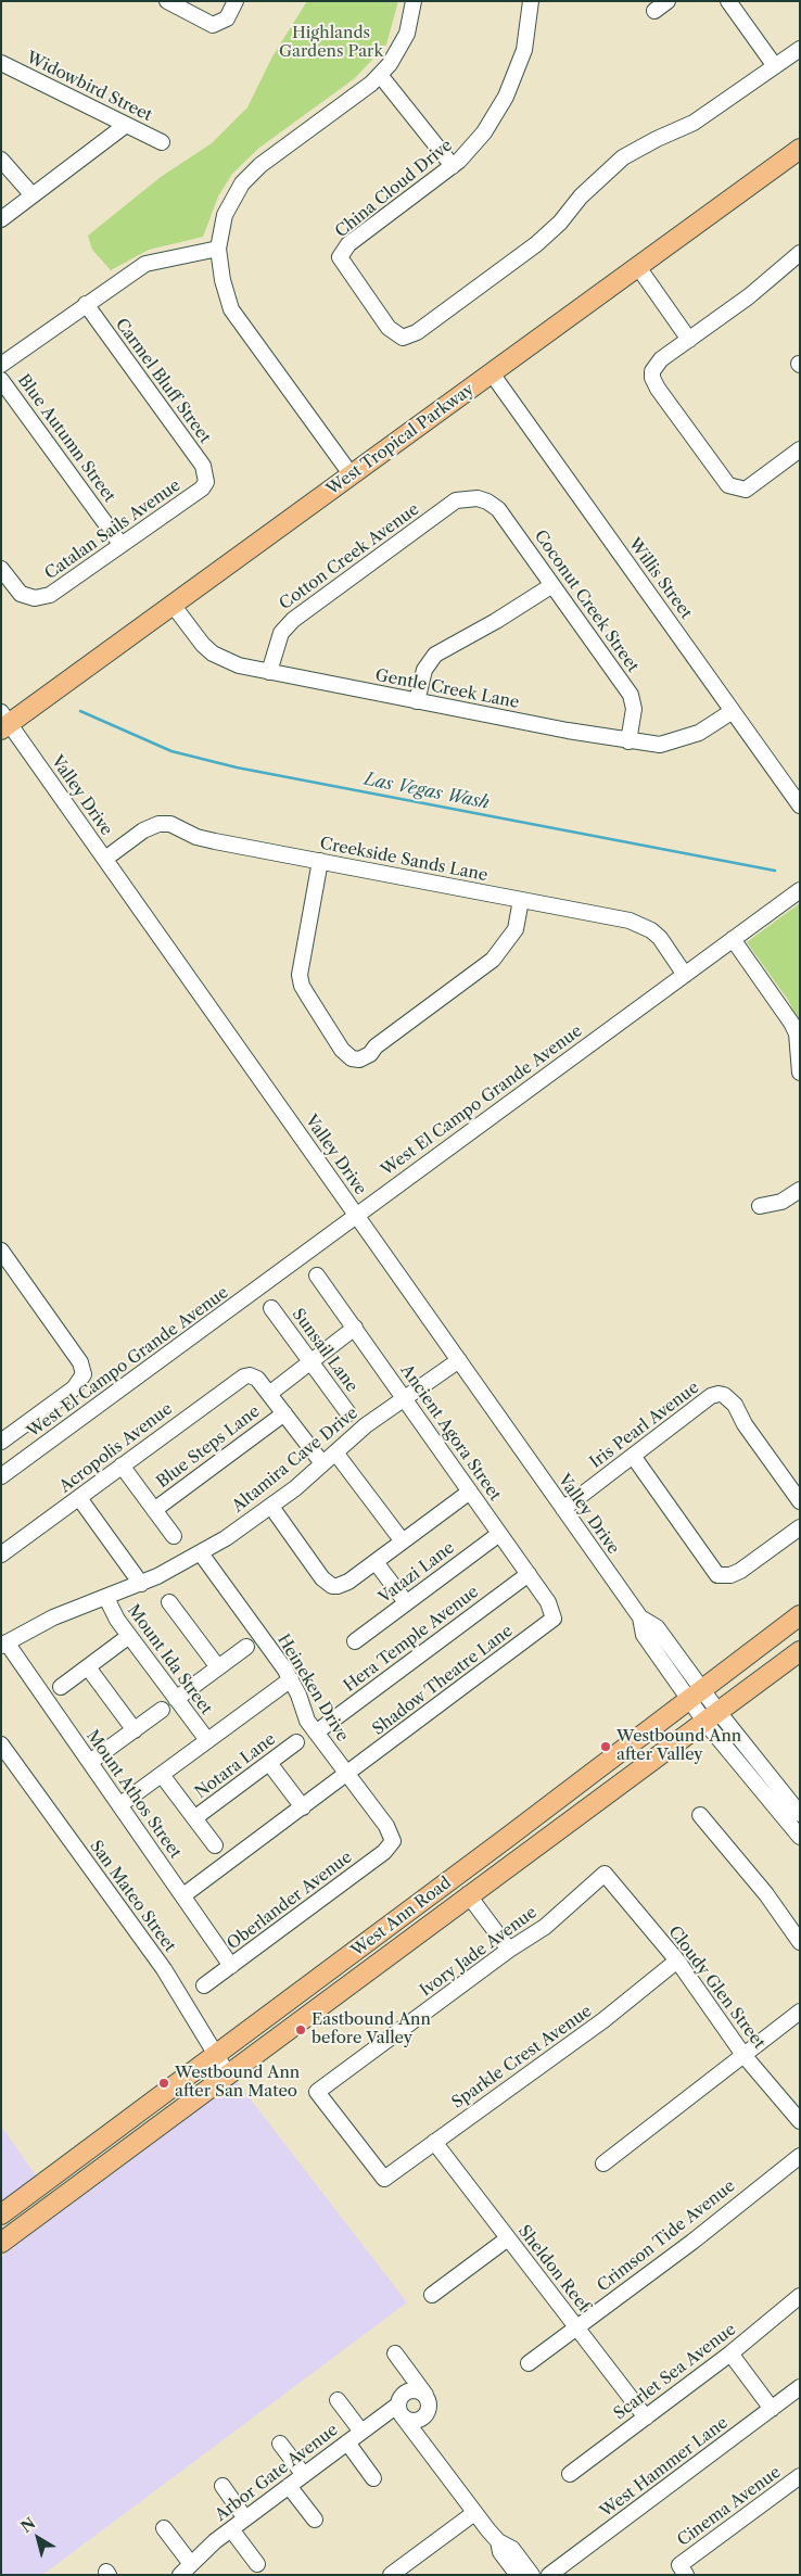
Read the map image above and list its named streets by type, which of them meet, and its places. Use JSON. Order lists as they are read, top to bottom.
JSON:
{
  "streets": {
    "main road": ["West Tropical Parkway", "West Ann Road"],
    "street": [
      "Widowbird Street",
      "China Cloud Drive",
      "Carmel Bluff Street",
      "Blue Autumn Street",
      "Catalan Sails Avenue",
      "Cotton Creek Avenue",
      "Willis Street",
      "Coconut Creek Street",
      "Gentle Creek Lane",
      "Valley Drive",
      "Creekside Sands Lane",
      "West El Campo Grande Avenue",
      "Sunsail Lane",
      "Iris Pearl Avenue",
      "Ancient Agora Street",
      "Blue Steps Lane",
      "Acropolis Avenue",
      "Altamira Cave Drive",
      "Vatazi Lane",
      "Hera Temple Avenue",
      "Mount Ida Street",
      "Shadow Theatre Lane",
      "Heineken Drive",
      "Notara Lane",
      "Mount Athos Street",
      "San Mateo Street",
      "Oberlander Avenue",
      "Ivory Jade Avenue",
      "Cloudy Glen Street",
      "Sparkle Crest Avenue",
      "Crimson Tide Avenue",
      "Sheldon Reef",
      "Scarlet Sea Avenue",
      "West Hammer Lane",
      "Arbor Gate Avenue",
      "Cinema Avenue"
    ]
  },
  "crossings": [
    ["Carmel Bluff Street", "Catalan Sails Avenue"],
    ["Blue Autumn Street", "Catalan Sails Avenue"],
    ["West Tropical Parkway", "Willis Street"],
    ["West Tropical Parkway", "Gentle Creek Lane"],
    ["West Tropical Parkway", "Valley Drive"],
    ["Cotton Creek Avenue", "Coconut Creek Street"],
    ["Cotton Creek Avenue", "Gentle Creek Lane"],
    ["Willis Street", "Gentle Creek Lane"],
    ["Coconut Creek Street", "Gentle Creek Lane"],
    ["Valley Drive", "Creekside Sands Lane"],
    ["Valley Drive", "West El Campo Grande Avenue"],
    ["Valley Drive", "Iris Pearl Avenue"],
    ["Valley Drive", "Altamira Cave Drive"],
    ["Valley Drive", "West Ann Road"],
    ["Creekside Sands Lane", "West El Campo Grande Avenue"],
    ["Ancient Agora Street", "Altamira Cave Drive"],
    ["Ancient Agora Street", "Vatazi Lane"],
    ["Ancient Agora Street", "Hera Temple Avenue"],
    ["Ancient Agora Street", "Shadow Theatre Lane"],
    ["Altamira Cave Drive", "Mount Ida Street"],
    ["Altamira Cave Drive", "Heineken Drive"],
    ["Altamira Cave Drive", "Mount Athos Street"],
    ["Hera Temple Avenue", "Heineken Drive"],
    ["Shadow Theatre Lane", "Heineken Drive"],
    ["Shadow Theatre Lane", "Mount Athos Street"],
    ["Heineken Drive", "Oberlander Avenue"],
    ["Mount Athos Street", "Oberlander Avenue"],
    ["San Mateo Street", "West Ann Road"],
    ["Ivory Jade Avenue", "Cloudy Glen Street"],
    ["Ivory Jade Avenue", "Sparkle Crest Avenue"],
    ["Cloudy Glen Street", "Sparkle Crest Avenue"],
    ["Sparkle Crest Avenue", "Sheldon Reef"],
    ["Crimson Tide Avenue", "Sheldon Reef"],
    ["Sheldon Reef", "Scarlet Sea Avenue"]
  ],
  "water": ["Las Vegas Wash"],
  "parks": ["Highlands Gardens Park"],
  "places": ["Westbound Ann after Valley", "Eastbound Ann before Valley", "Westbound Ann after San Mateo"],
  "north": "top left"
}
